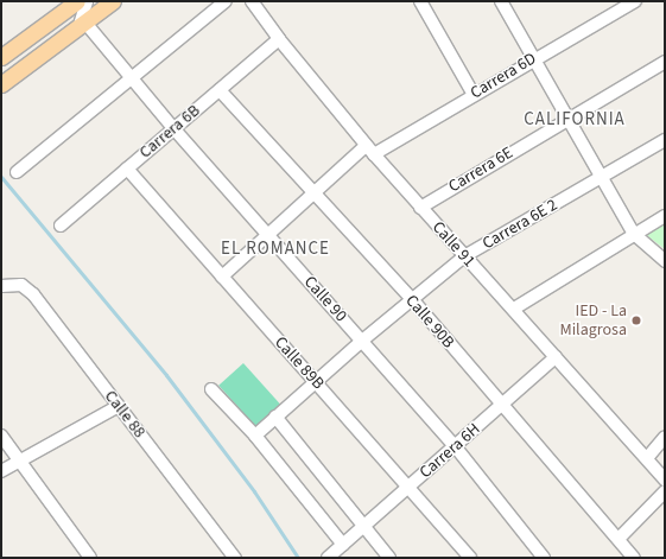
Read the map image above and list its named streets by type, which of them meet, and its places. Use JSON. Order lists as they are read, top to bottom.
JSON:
{
  "streets": {
    "street": [
      "Carrera 6D",
      "Carrera 6B",
      "Carrera 6E",
      "Carrera 6E 2",
      "Calle 91",
      "Calle 90",
      "Calle 90B",
      "Calle 89B",
      "Calle 88",
      "Carrera 6H"
    ]
  },
  "crossings": [
    ["Carrera 6D", "Calle 91"],
    ["Carrera 6D", "Calle 90"],
    ["Carrera 6D", "Calle 90B"],
    ["Carrera 6D", "Calle 89B"],
    ["Carrera 6B", "Calle 91"],
    ["Carrera 6B", "Calle 90"],
    ["Carrera 6B", "Calle 90B"],
    ["Carrera 6B", "Calle 89B"],
    ["Carrera 6E", "Calle 91"],
    ["Carrera 6E 2", "Calle 91"],
    ["Carrera 6E 2", "Calle 90"],
    ["Carrera 6E 2", "Calle 90B"],
    ["Carrera 6E 2", "Calle 89B"],
    ["Calle 91", "Carrera 6H"],
    ["Calle 90", "Carrera 6H"],
    ["Calle 90B", "Carrera 6H"],
    ["Calle 89B", "Carrera 6H"]
  ],
  "districts": ["CALIFORNIA", "EL ROMANCE"],
  "places": ["IED - La Milagrosa"]
}
